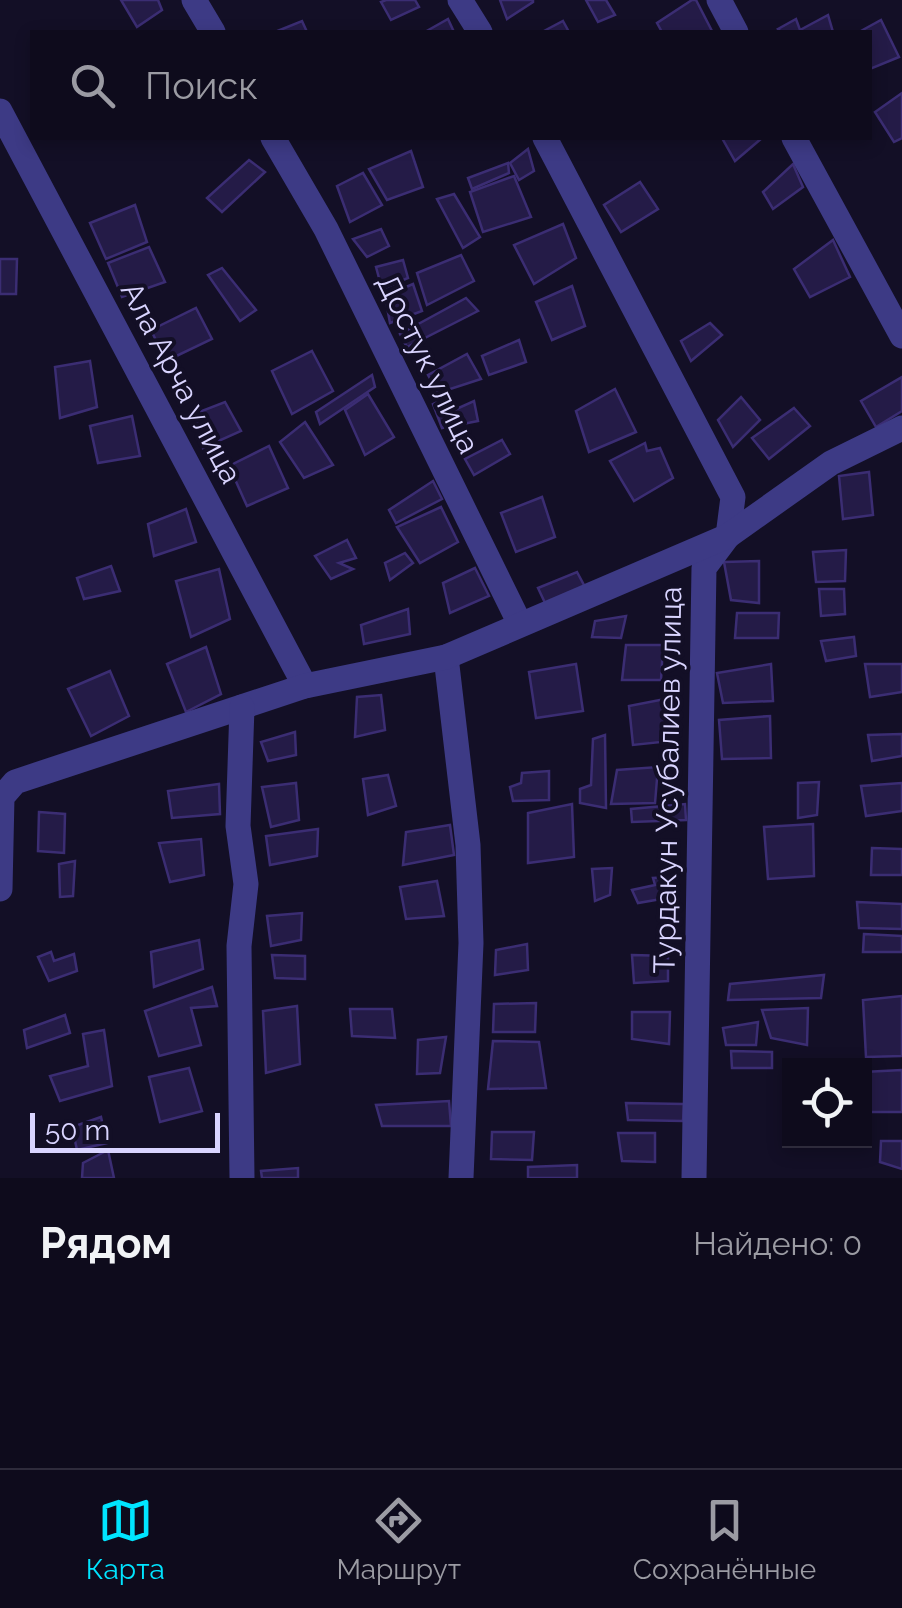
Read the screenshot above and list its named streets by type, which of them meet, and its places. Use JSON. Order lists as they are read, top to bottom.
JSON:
{
  "streets": {
    "street": ["Достук улица", "Ала Арча улица", "Турдакун Усубалиев улица"]
  },
  "scale_bar": "50 m",
  "page": {
    "search": "Поиск",
    "scale": "50 m",
    "heading": ["Рядом", "Найдено: 0"],
    "nav": ["Карта", "Маршрут", "Сохранённые"]
  }
}
